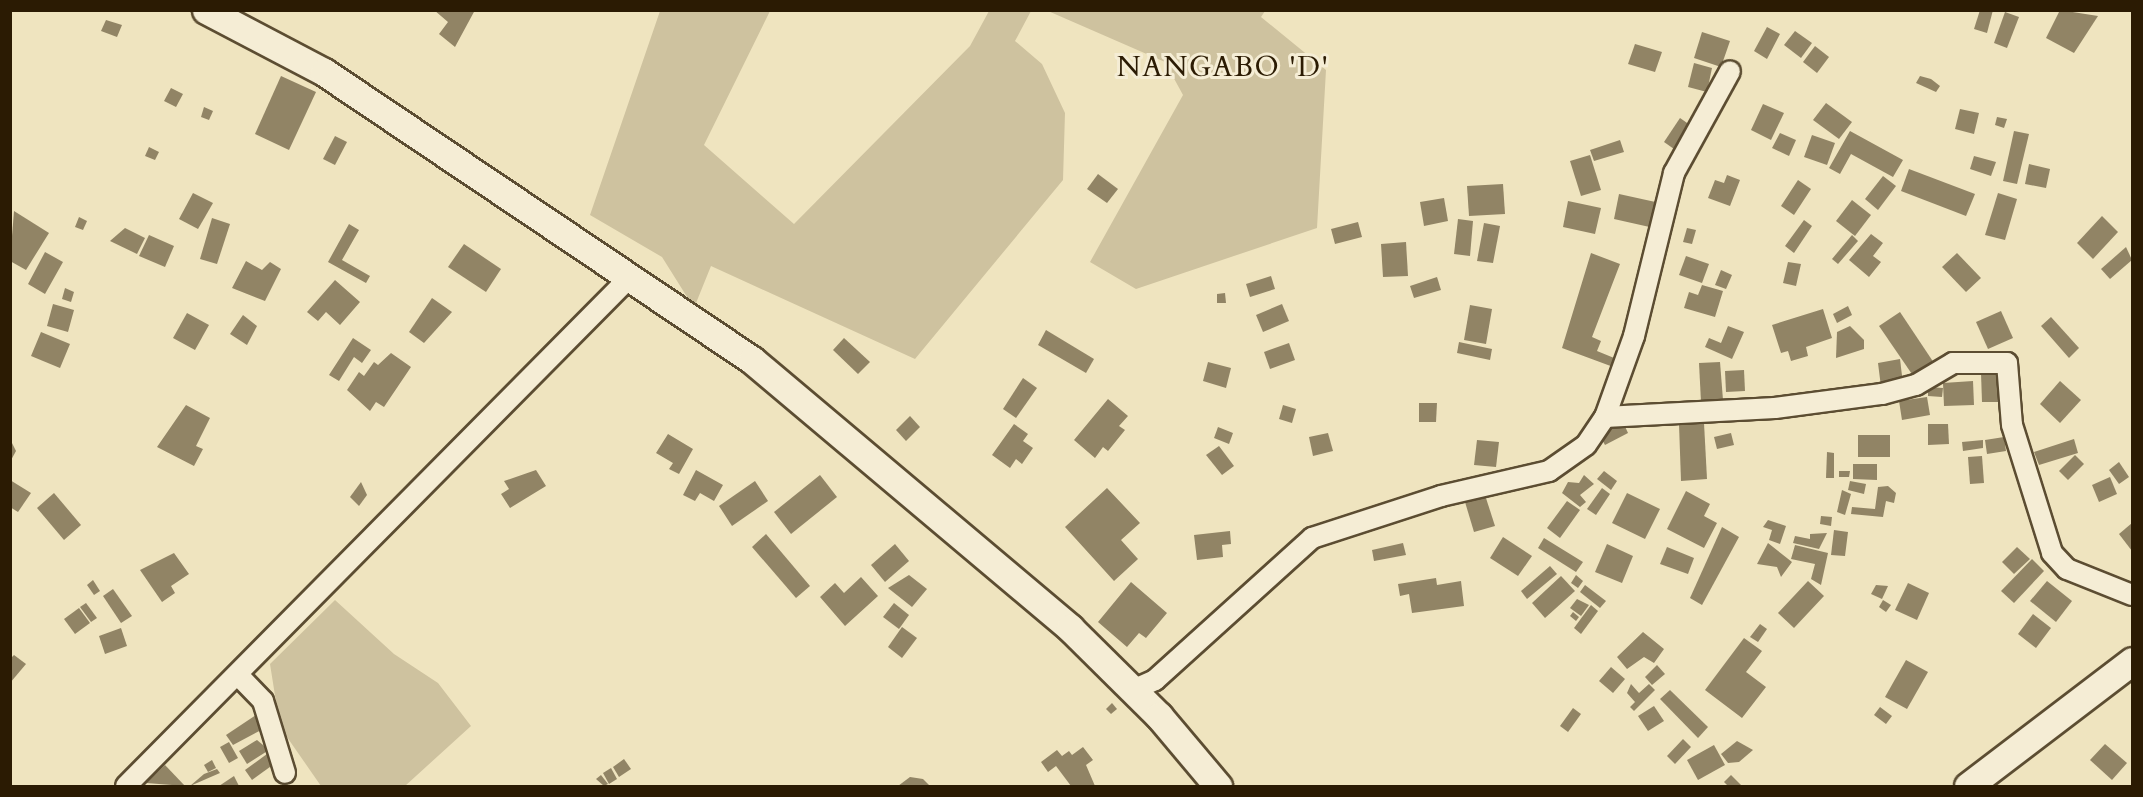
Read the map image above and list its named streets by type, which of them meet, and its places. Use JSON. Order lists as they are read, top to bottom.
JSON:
{
  "districts": ["NANGABO 'D'"]
}
